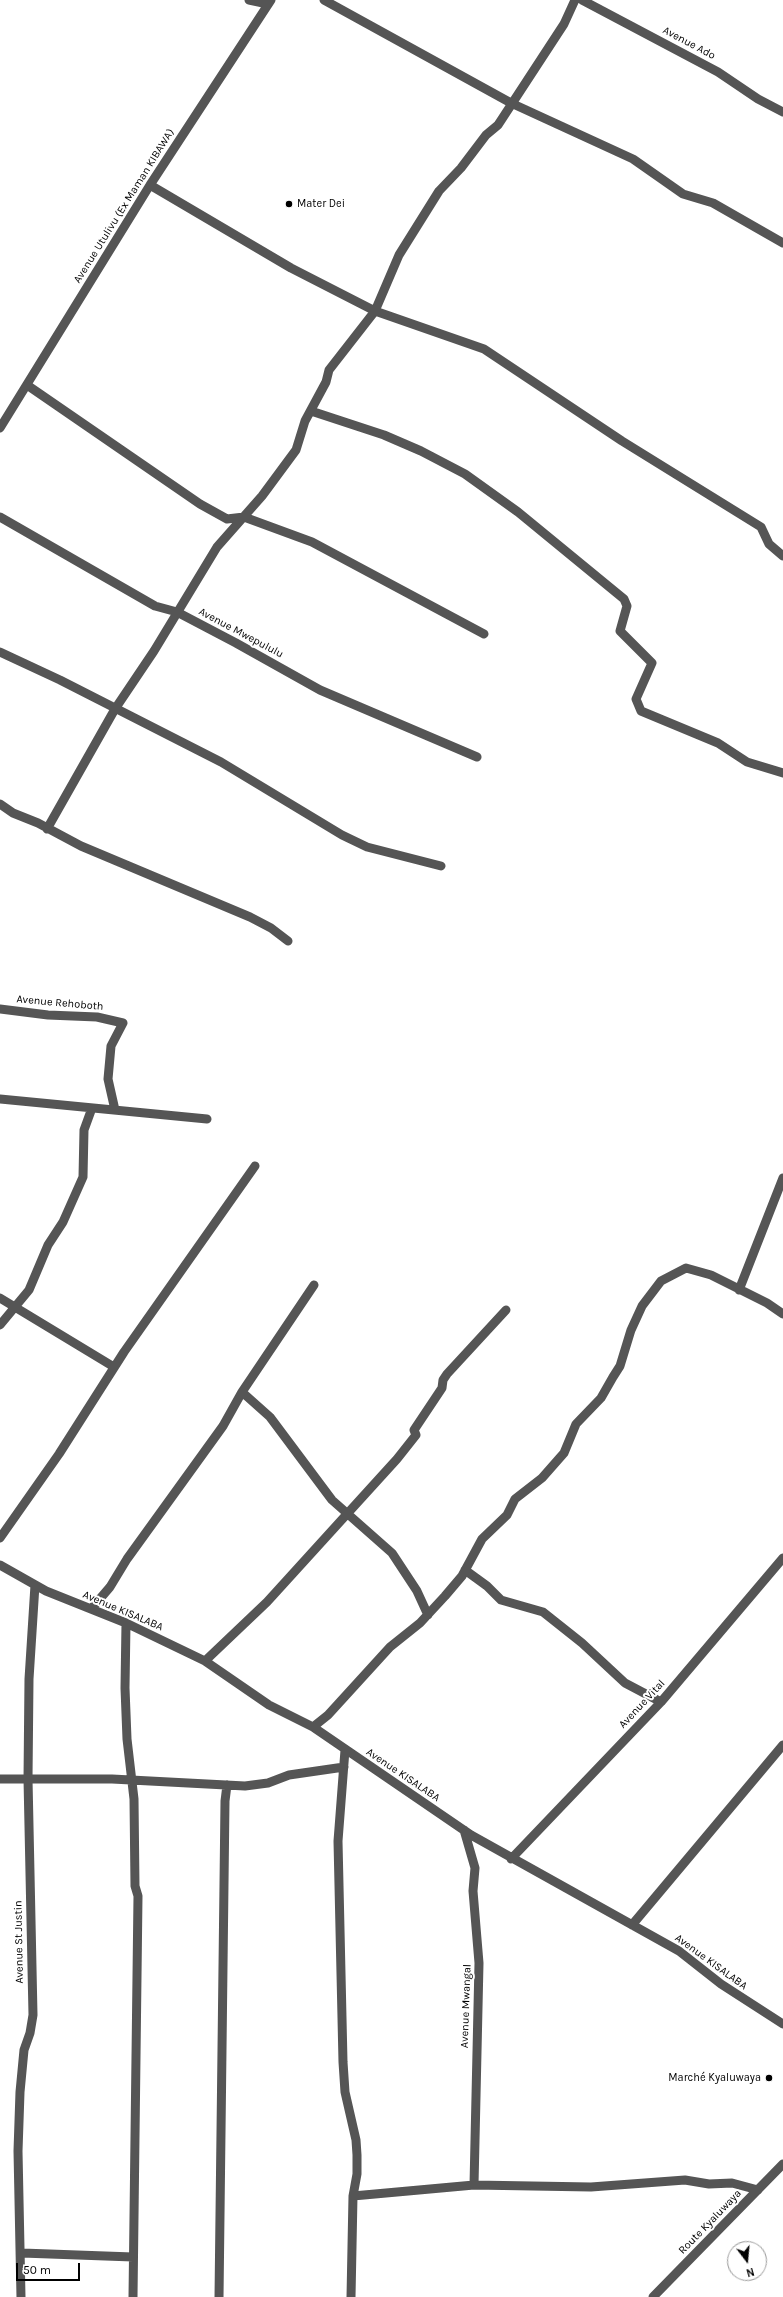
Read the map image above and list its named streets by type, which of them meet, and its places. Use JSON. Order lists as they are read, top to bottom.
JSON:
{
  "streets": {
    "street": [
      "Avenue Ado",
      "Avenue Utulivu (Ex Maman KIBAWA)",
      "Avenue Mwepululu",
      "Avenue Rehoboth",
      "Avenue KISALABA",
      "Avenue Vital",
      "Avenue St Justin",
      "Avenue Mwangal",
      "Route Kyaluwaya"
    ]
  },
  "crossings": [
    ["Avenue KISALABA", "Avenue Vital"],
    ["Avenue KISALABA", "Avenue St Justin"],
    ["Avenue KISALABA", "Avenue Mwangal"]
  ],
  "places": ["Mater Dei", "Marché Kyaluwaya"],
  "scale_bar": "50 m",
  "north": "bottom"
}
